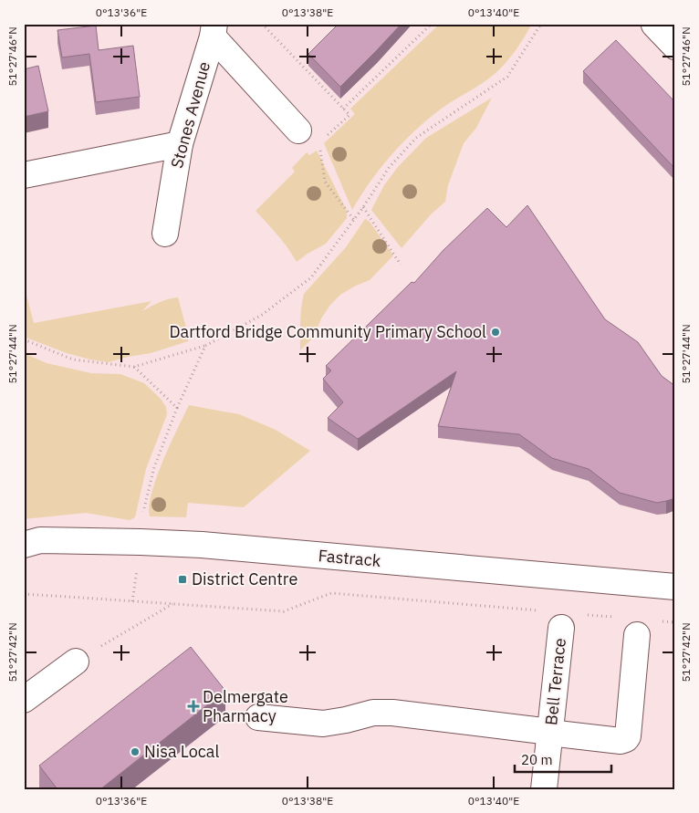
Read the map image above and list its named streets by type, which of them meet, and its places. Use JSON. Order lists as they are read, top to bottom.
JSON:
{
  "streets": {
    "street": ["Stones Avenue", "Fastrack", "Bell Terrace"]
  },
  "places": {
    "other": ["Dartford Bridge Community Primary School", "Nisa Local"],
    "transit": ["District Centre"],
    "health": ["Delmergate Pharmacy"]
  },
  "scale_bar": "20 m",
  "coordinates": [
    "0°13'36\"E",
    "0°13'38\"E",
    "0°13'40\"E",
    "51°27'46\"N",
    "51°27'44\"N",
    "51°27'42\"N"
  ]
}
